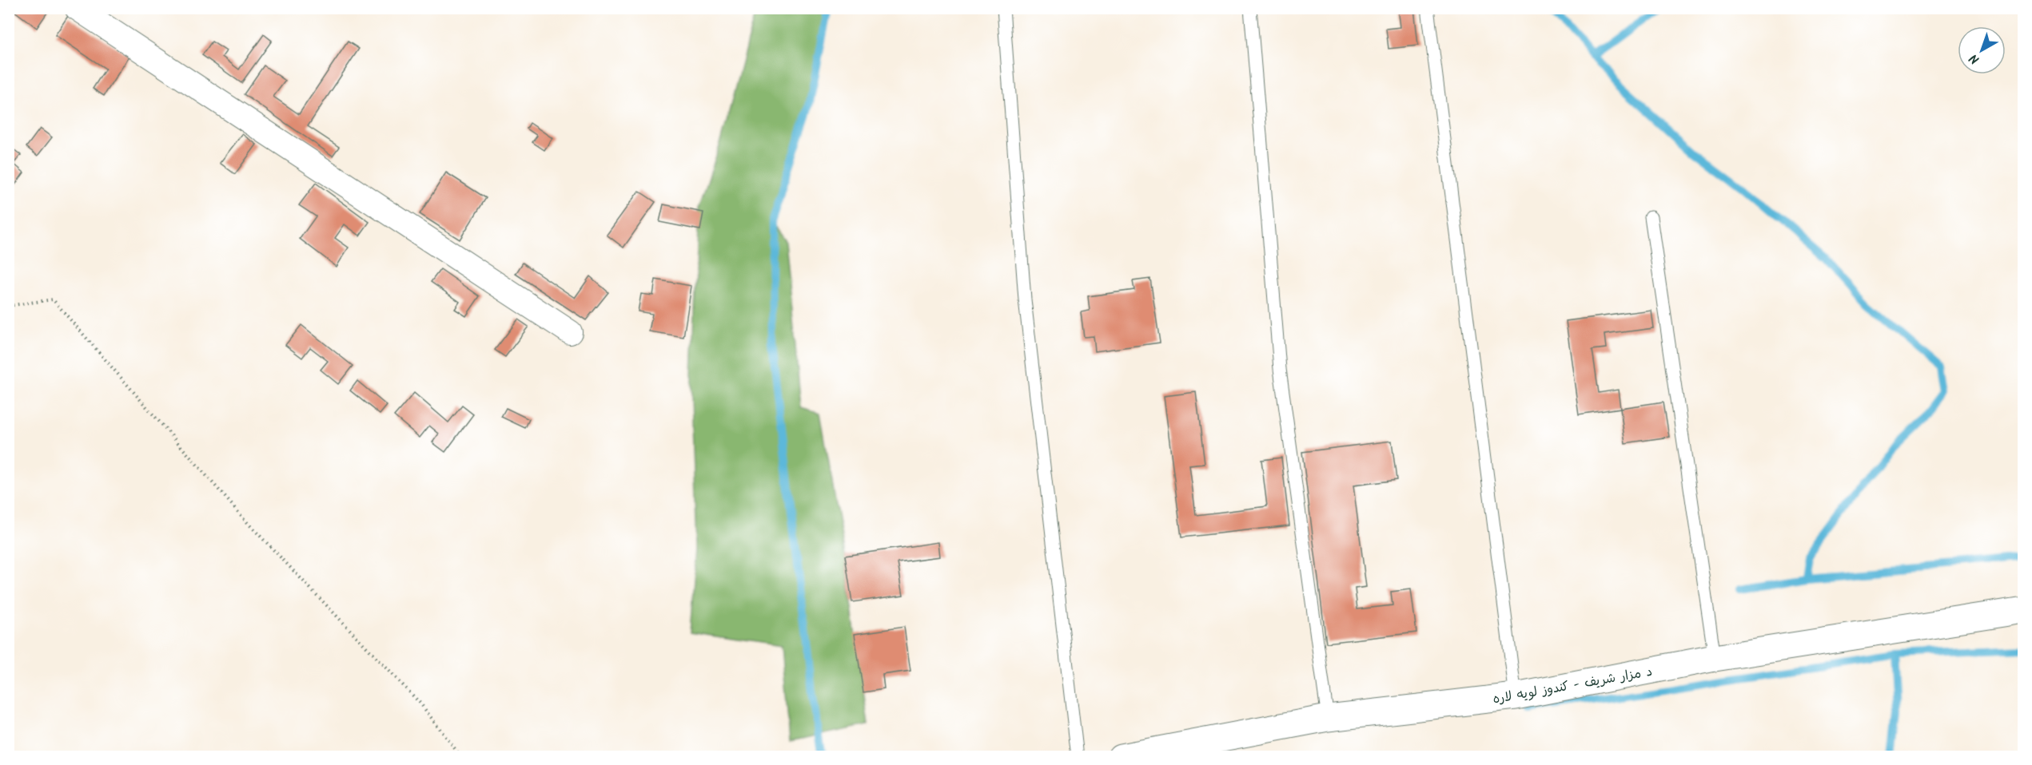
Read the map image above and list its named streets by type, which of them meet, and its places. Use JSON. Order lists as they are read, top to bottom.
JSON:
{
  "streets": {
    "main road": ["د مزار شریف - کندوز لویه لاره"]
  },
  "north": "bottom left"
}
